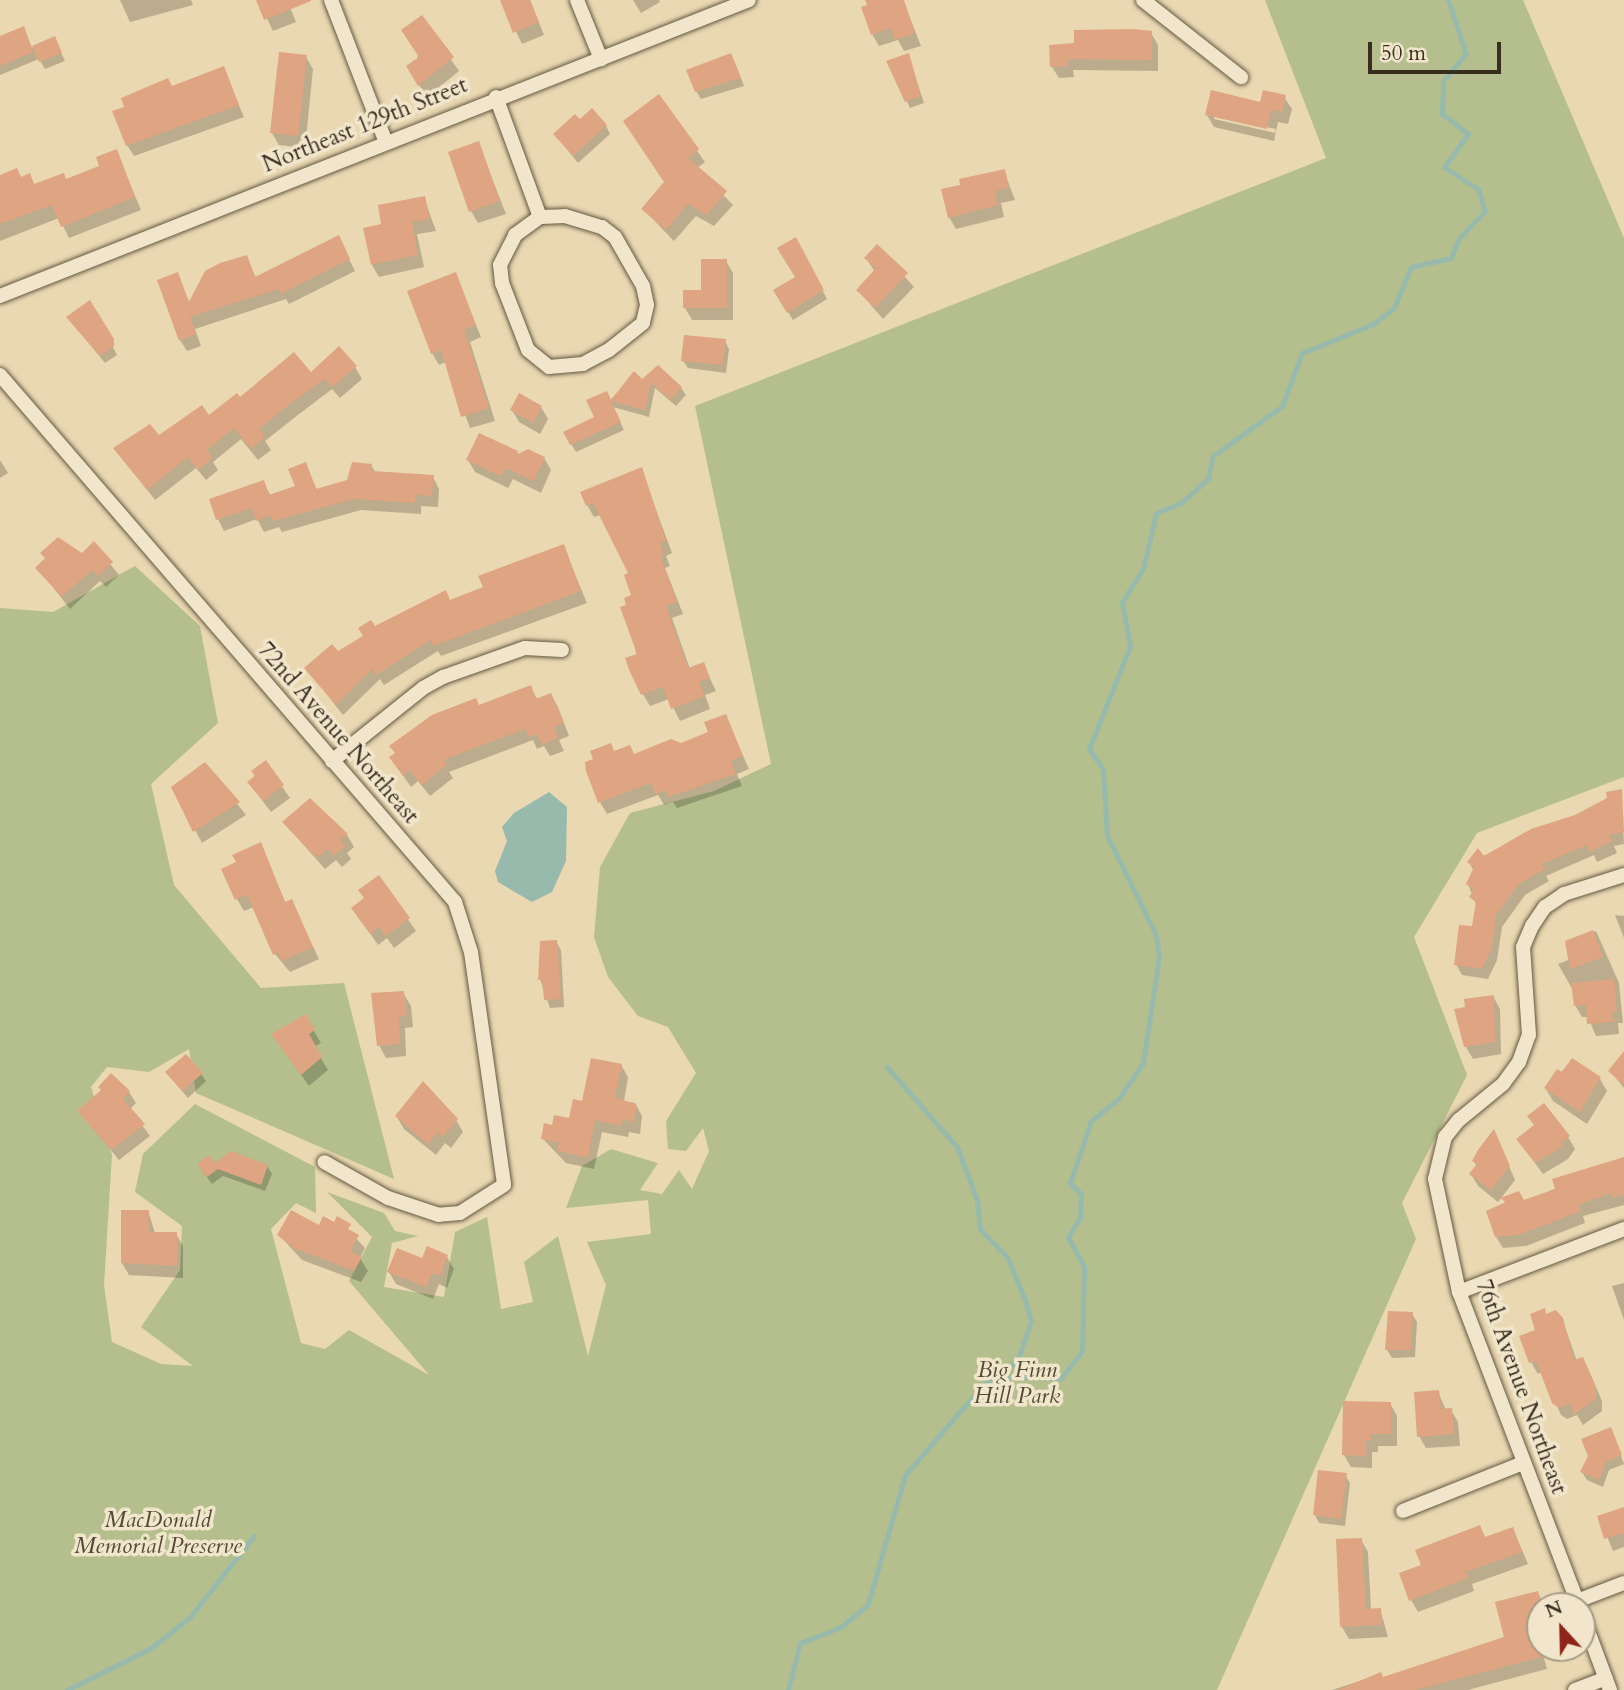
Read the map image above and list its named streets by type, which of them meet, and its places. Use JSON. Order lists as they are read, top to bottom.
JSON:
{
  "streets": {
    "street": ["Northeast 129th Street", "72nd Avenue Northeast", "76th Avenue Northeast"]
  },
  "parks": ["Big Finn Hill Park", "MacDonald Memorial Preserve"],
  "scale_bar": "50 m",
  "north": "top"
}
